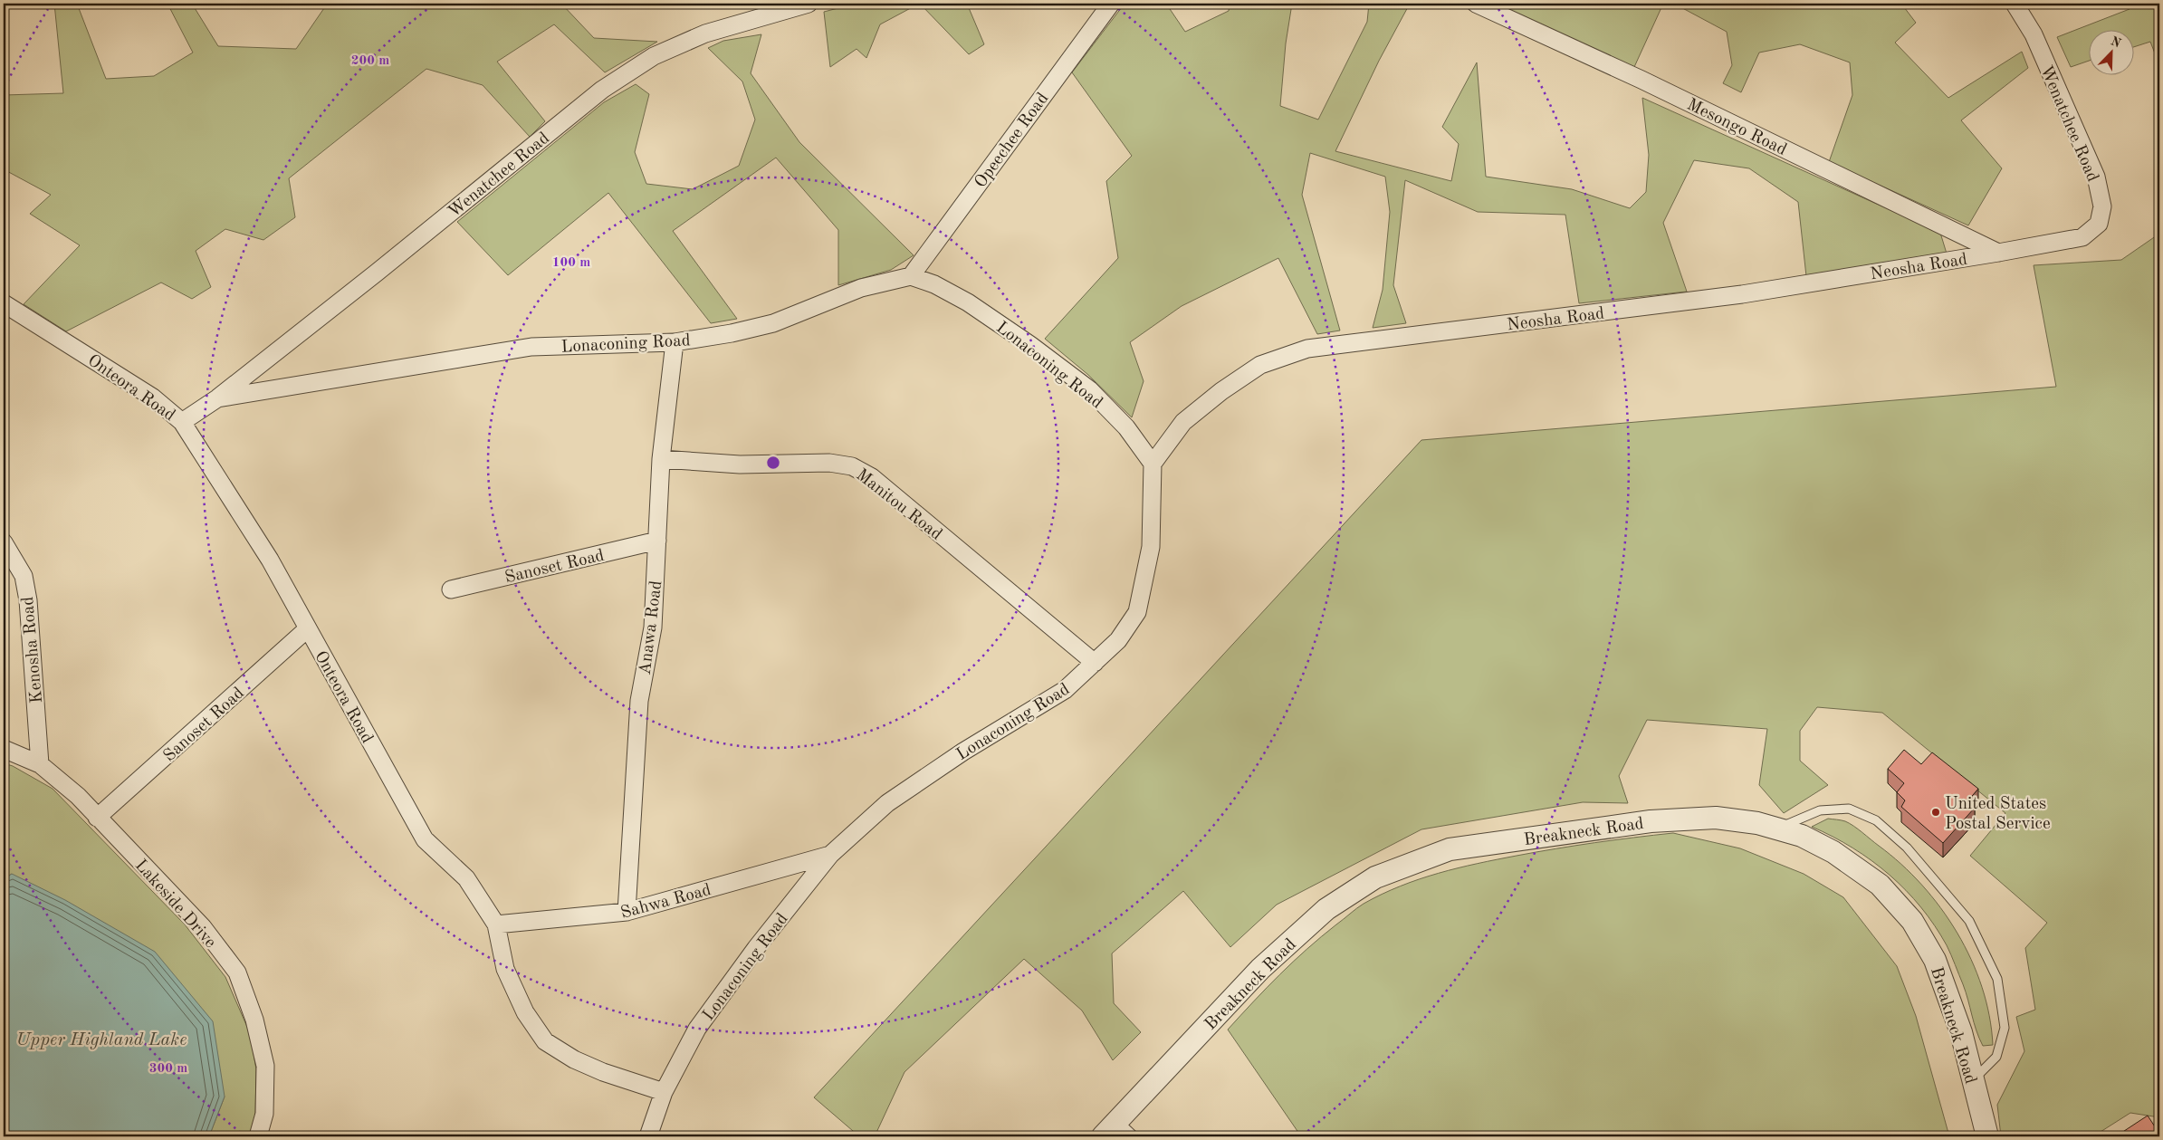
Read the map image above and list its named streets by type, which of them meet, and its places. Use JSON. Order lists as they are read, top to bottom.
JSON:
{
  "streets": {
    "street": [
      "Wenatchee Road",
      "Mesongo Road",
      "Opeechee Road",
      "Neosha Road",
      "Lonaconing Road",
      "Onteora Road",
      "Manitou Road",
      "Sanoset Road",
      "Anawa Road",
      "Kenosha Road",
      "Breakneck Road",
      "Sahwa Road",
      "Lakeside Drive"
    ]
  },
  "crossings": [
    ["Wenatchee Road", "Mesongo Road"],
    ["Wenatchee Road", "Neosha Road"],
    ["Wenatchee Road", "Lonaconing Road"],
    ["Mesongo Road", "Neosha Road"],
    ["Opeechee Road", "Lonaconing Road"],
    ["Neosha Road", "Lonaconing Road"],
    ["Lonaconing Road", "Onteora Road"],
    ["Lonaconing Road", "Manitou Road"],
    ["Lonaconing Road", "Anawa Road"],
    ["Lonaconing Road", "Sahwa Road"],
    ["Onteora Road", "Sanoset Road"],
    ["Onteora Road", "Sahwa Road"],
    ["Manitou Road", "Anawa Road"],
    ["Sanoset Road", "Anawa Road"],
    ["Sanoset Road", "Lakeside Drive"],
    ["Anawa Road", "Sahwa Road"],
    ["Kenosha Road", "Lakeside Drive"]
  ],
  "water": ["Upper Highland Lake"],
  "places": ["United States Postal Service"],
  "north": "top right",
  "rings": ["200 m", "100 m", "300 m"]
}
